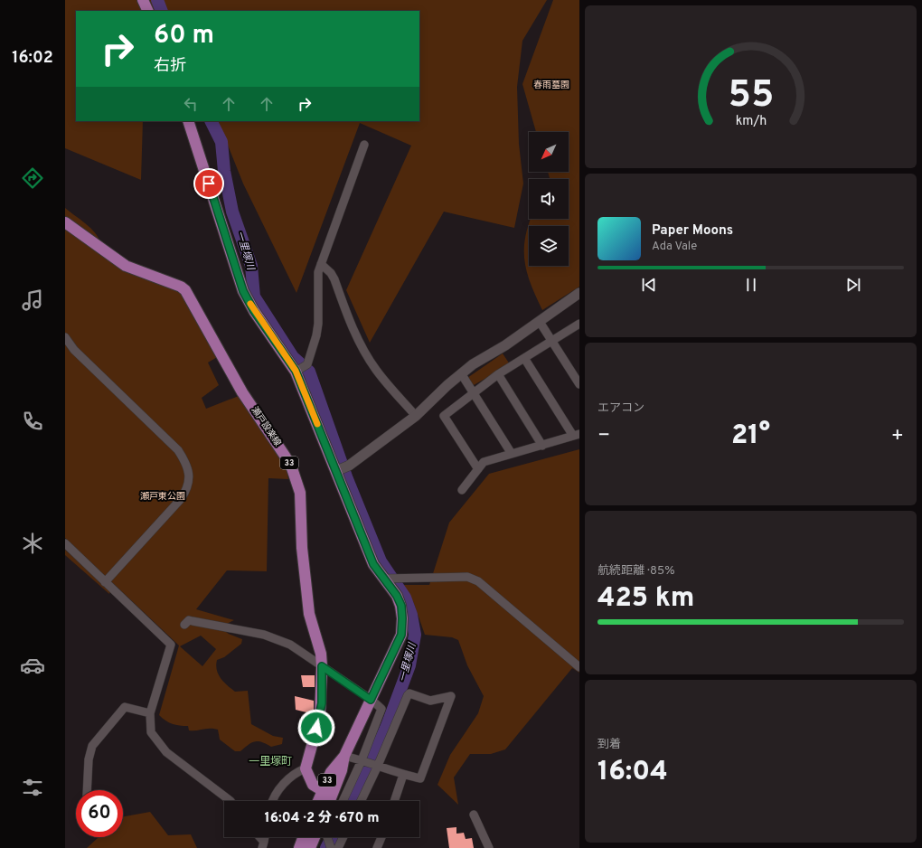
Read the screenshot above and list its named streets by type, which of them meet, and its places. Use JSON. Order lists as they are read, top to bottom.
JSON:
{
  "streets": {
    "main road": ["瀬戸設楽線", "33"]
  },
  "crossings": [
    ["瀬戸設楽線", "33"]
  ],
  "districts": ["一里塚町"],
  "water": ["一里塚川"],
  "parks": ["春雨墓園", "瀬戸東公園"],
  "north": "bottom left",
  "page": {
    "tabs": "16:02",
    "turn": ["60 m", "右折"],
    "song": ["Paper Moons", "Ada Vale"],
    "tile": [
      "エアコン",
      ["航続距離 · 85%", "425 km"],
      ["到着", "16:04"]
    ],
    "heat": ["−", "21°", "+"],
    "limit": "60",
    "trip": "16:04 · 2 分 · 670 m",
    "gauge": ["55", "km/h"]
  }
}
